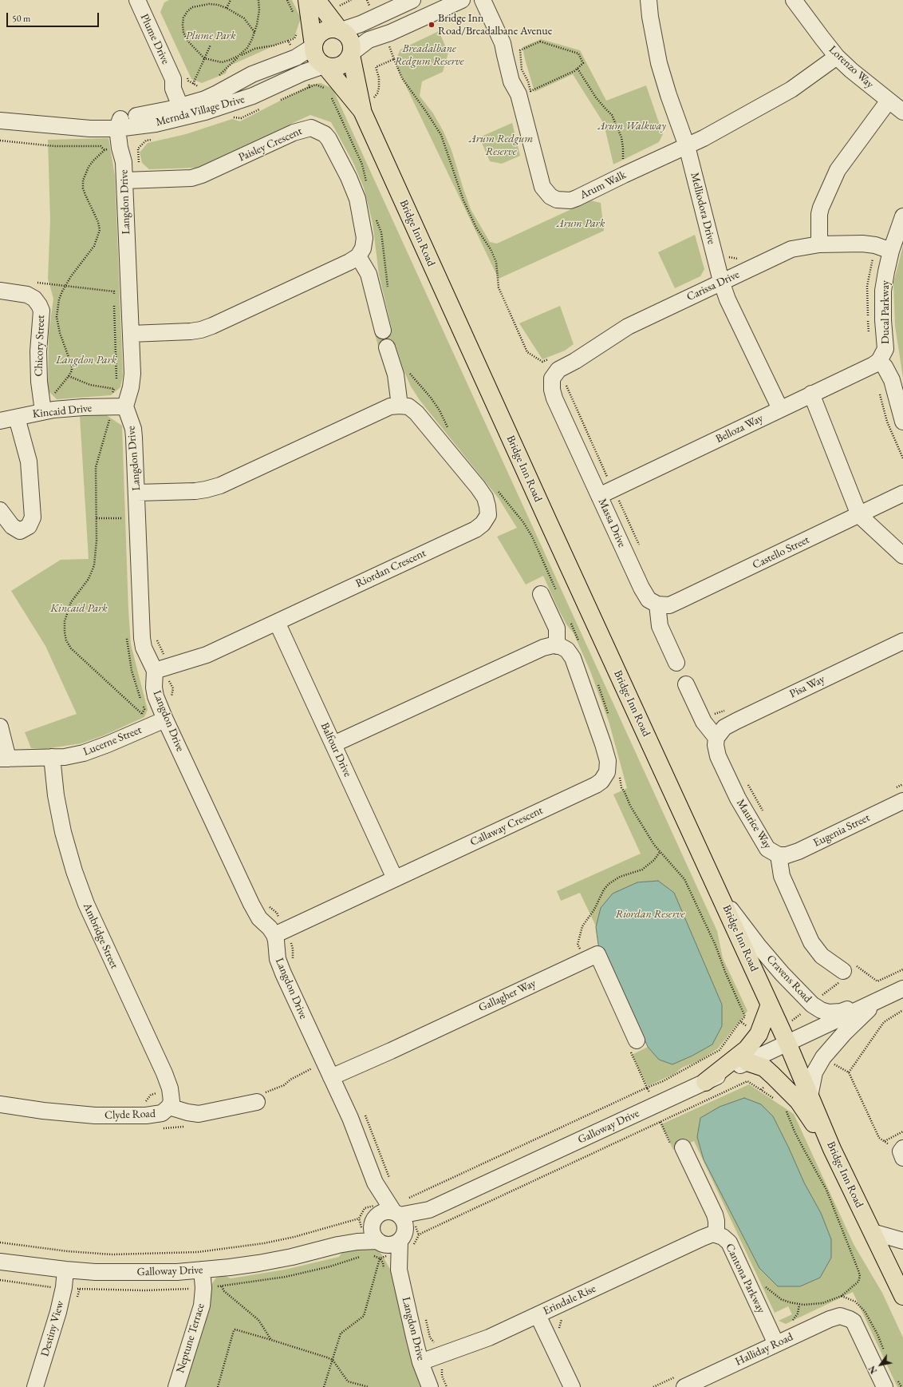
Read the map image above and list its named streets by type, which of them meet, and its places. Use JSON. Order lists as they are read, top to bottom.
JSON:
{
  "streets": {
    "main road": ["Bridge Inn Road"],
    "street": [
      "Plume Drive",
      "Lorenzo Way",
      "Mernda Village Drive",
      "Paisley Crescent",
      "Arum Walk",
      "Langdon Drive",
      "Melliodora Drive",
      "Carissa Drive",
      "Ducal Parkway",
      "Chicory Street",
      "Kincaid Drive",
      "Belloza Way",
      "Massa Drive",
      "Castello Street",
      "Riordan Crescent",
      "Pisa Way",
      "Lucerne Street",
      "Balfour Drive",
      "Maurice Way",
      "Callaway Crescent",
      "Eugenia Street",
      "Ambridge Street",
      "Cravens Road",
      "Gallagher Way",
      "Clyde Road",
      "Galloway Drive",
      "Cantona Parkway",
      "Erindale Rise",
      "Destiny View",
      "Neptune Terrace",
      "Halliday Road"
    ]
  },
  "crossings": [
    ["Plume Drive", "Mernda Village Drive"],
    ["Lorenzo Way", "Arum Walk"],
    ["Mernda Village Drive", "Langdon Drive"],
    ["Mernda Village Drive", "Bridge Inn Road"],
    ["Paisley Crescent", "Langdon Drive"],
    ["Arum Walk", "Melliodora Drive"],
    ["Langdon Drive", "Kincaid Drive"],
    ["Langdon Drive", "Riordan Crescent"],
    ["Langdon Drive", "Lucerne Street"],
    ["Langdon Drive", "Callaway Crescent"],
    ["Langdon Drive", "Gallagher Way"],
    ["Langdon Drive", "Galloway Drive"],
    ["Langdon Drive", "Erindale Rise"],
    ["Melliodora Drive", "Carissa Drive"],
    ["Melliodora Drive", "Belloza Way"],
    ["Bridge Inn Road", "Cravens Road"],
    ["Bridge Inn Road", "Galloway Drive"],
    ["Carissa Drive", "Ducal Parkway"],
    ["Carissa Drive", "Massa Drive"],
    ["Ducal Parkway", "Belloza Way"],
    ["Chicory Street", "Kincaid Drive"],
    ["Belloza Way", "Massa Drive"],
    ["Massa Drive", "Castello Street"],
    ["Riordan Crescent", "Balfour Drive"],
    ["Pisa Way", "Maurice Way"],
    ["Lucerne Street", "Ambridge Street"],
    ["Balfour Drive", "Callaway Crescent"],
    ["Maurice Way", "Eugenia Street"],
    ["Ambridge Street", "Clyde Road"],
    ["Cravens Road", "Galloway Drive"],
    ["Galloway Drive", "Destiny View"],
    ["Galloway Drive", "Neptune Terrace"],
    ["Cantona Parkway", "Erindale Rise"],
    ["Cantona Parkway", "Halliday Road"]
  ],
  "parks": [
    "Plume Park",
    "Breadalbane Redgum Reserve",
    "Arum Walkway",
    "Arum Redgum Reserve",
    "Arum Park",
    "Langdon Park",
    "Kincaid Park",
    "Riordan Reserve"
  ],
  "places": ["Bridge Inn Road/Breadalbane Avenue"],
  "scale_bar": "50 m",
  "north": "bottom left"
}
